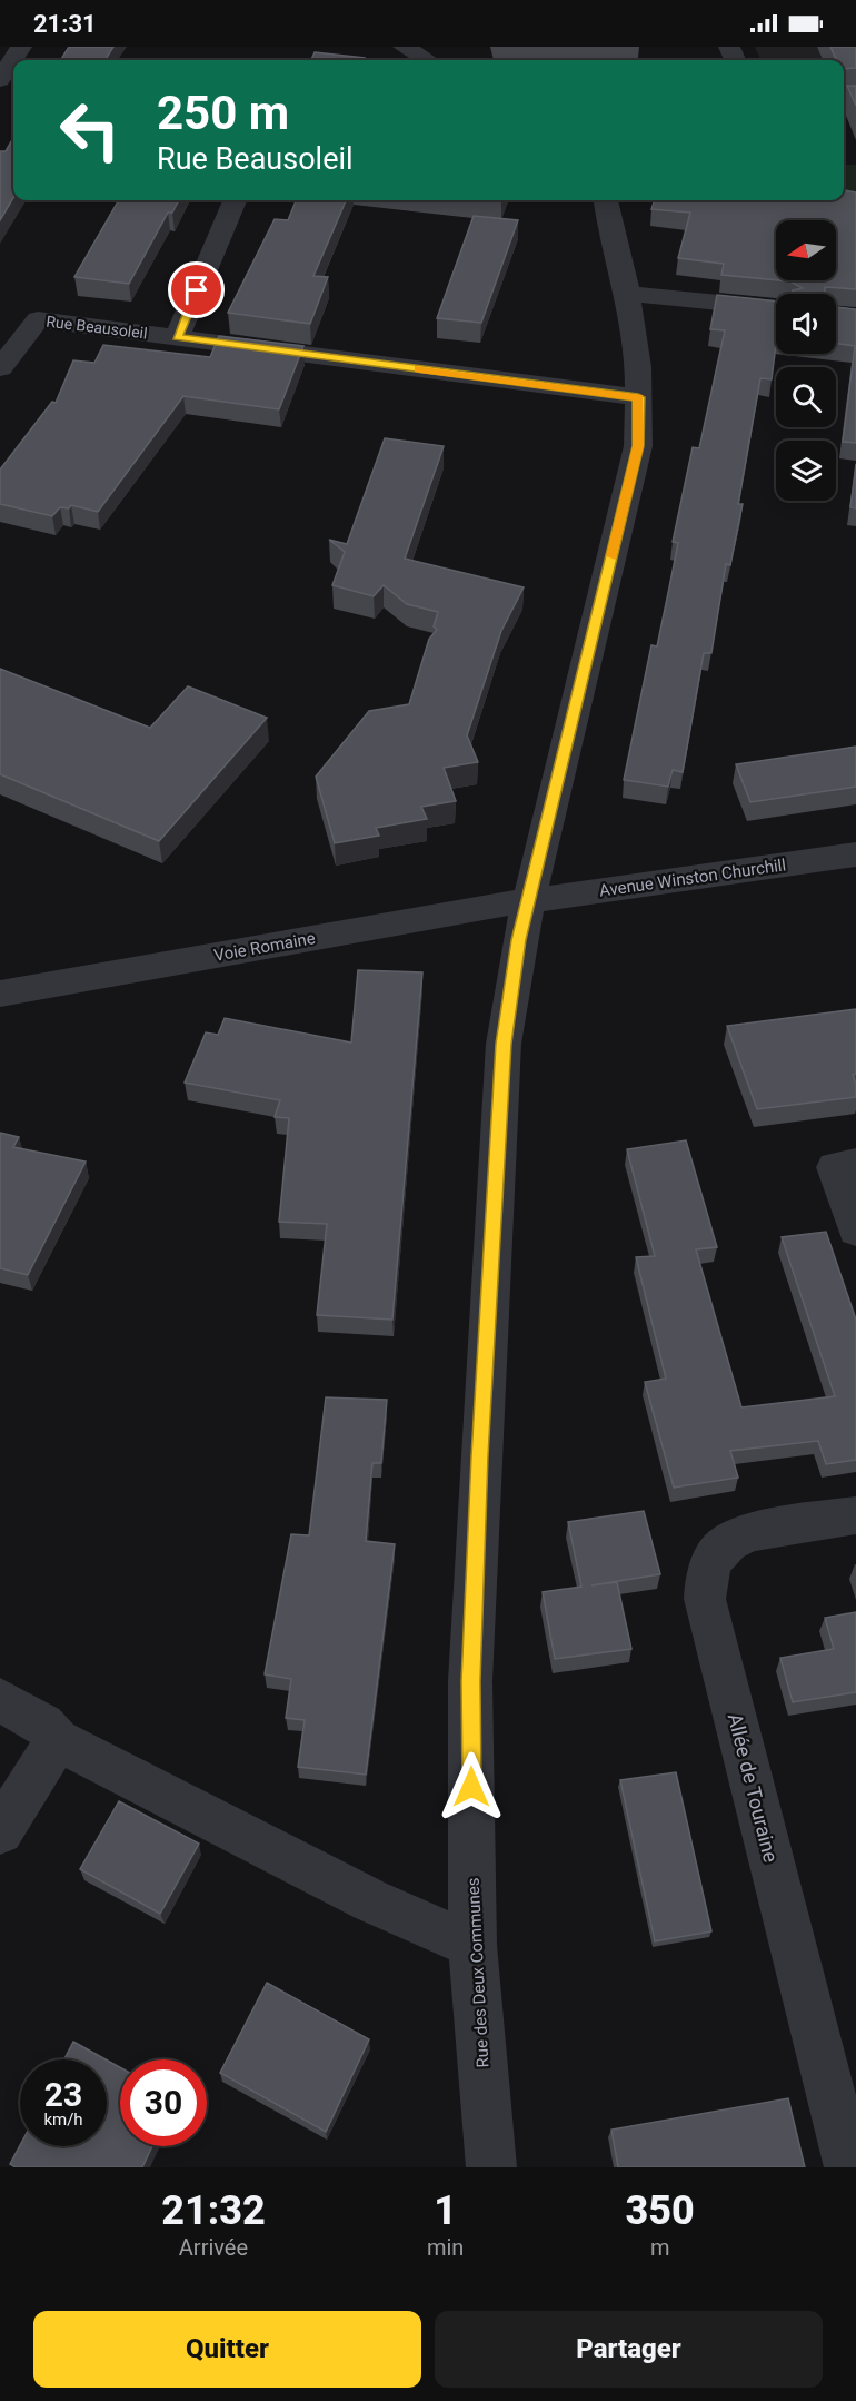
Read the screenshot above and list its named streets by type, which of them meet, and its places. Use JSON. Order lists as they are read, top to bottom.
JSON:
{
  "streets": {
    "street": [
      "Rue Beausoleil",
      "Avenue Winston Churchill",
      "Voie Romaine",
      "Allée de Touraine",
      "Rue des Deux Communes"
    ]
  },
  "crossings": [
    ["Rue Beausoleil", "Rue des Deux Communes"],
    ["Avenue Winston Churchill", "Voie Romaine"],
    ["Avenue Winston Churchill", "Rue des Deux Communes"],
    ["Voie Romaine", "Rue des Deux Communes"]
  ],
  "north": "left",
  "page": {
    "status": "21:31",
    "turn": ["250 m", "Rue Beausoleil"],
    "speed": "23 km/h",
    "limit": "30",
    "eta": [
      "21:32",
      "Arrivée",
      "1",
      "min",
      "350",
      "m"
    ],
    "buttons": ["Quitter", "Partager"]
  }
}
